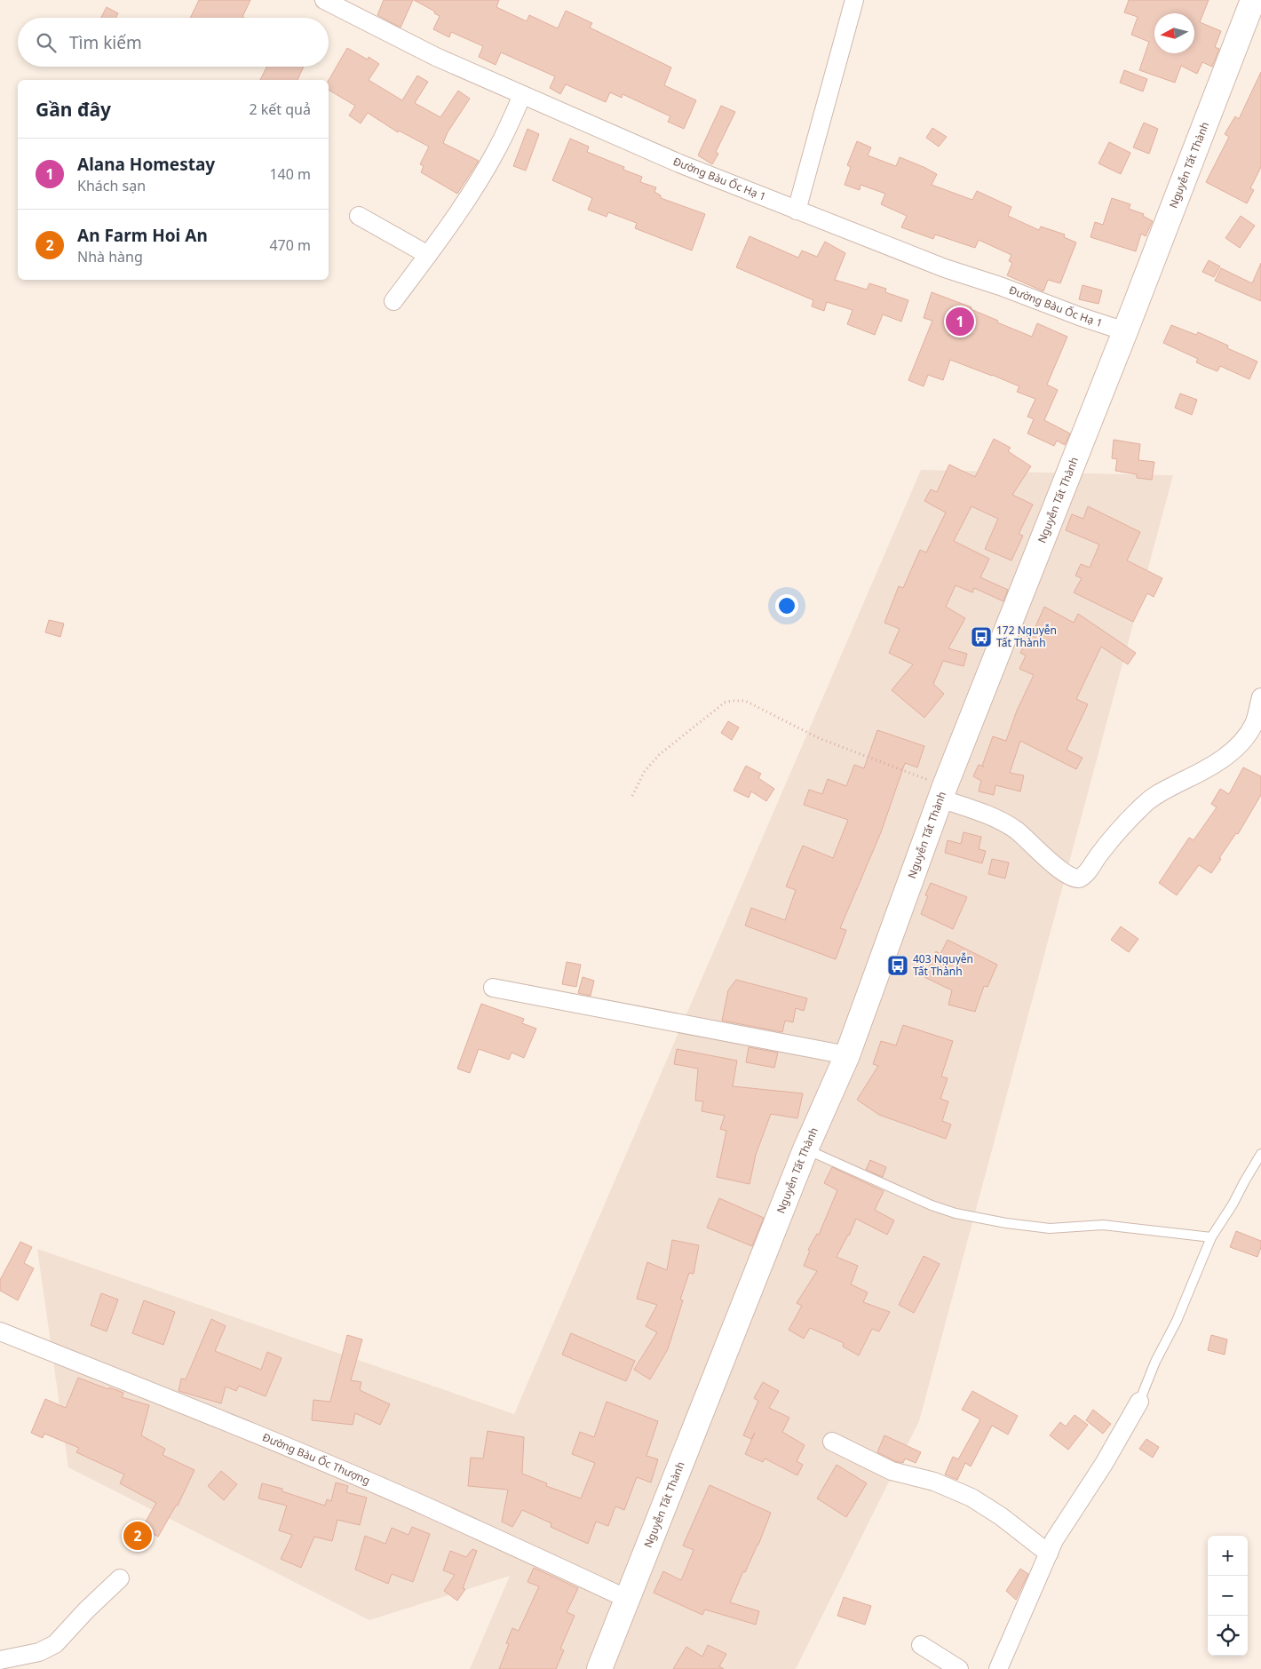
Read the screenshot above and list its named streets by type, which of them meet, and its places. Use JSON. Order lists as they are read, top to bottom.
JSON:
{
  "streets": {
    "main road": ["Nguyễn Tất Thành"],
    "street": ["Đường Bàu Ốc Hạ 1", "Đường Bàu Ốc Thượng"]
  },
  "crossings": [
    ["Nguyễn Tất Thành", "Đường Bàu Ốc Hạ 1"],
    ["Nguyễn Tất Thành", "Đường Bàu Ốc Thượng"]
  ],
  "places": {
    "bus stop": ["172 Nguyễn Tất Thành", "403 Nguyễn Tất Thành"]
  },
  "north": "left",
  "page": {
    "search": "Tìm kiếm",
    "heading": ["Gần đây", "2 kết quả"],
    "list": [
      {
        "mark": "1",
        "name": "Alana Homestay",
        "note": "Khách sạn",
        "value": "140 m"
      },
      {
        "mark": "2",
        "name": "An Farm Hoi An",
        "note": "Nhà hàng",
        "value": "470 m"
      }
    ],
    "pins": ["1", "2"],
    "map_buttons": ["+", "−"]
  }
}
